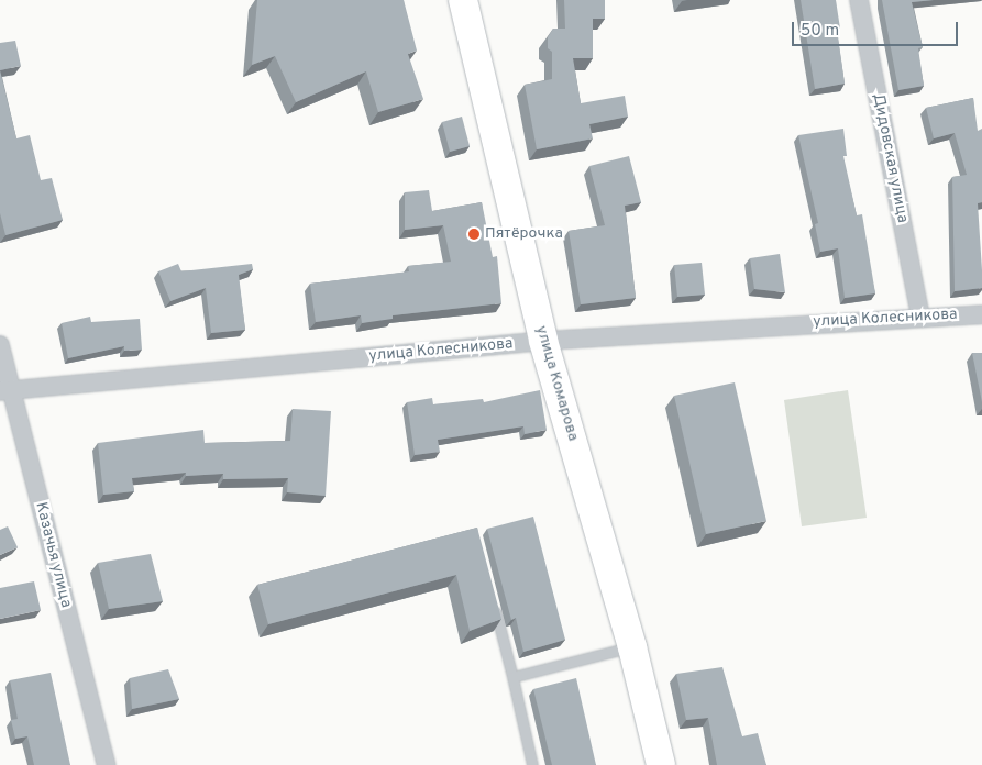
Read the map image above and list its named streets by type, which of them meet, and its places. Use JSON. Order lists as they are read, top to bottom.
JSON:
{
  "streets": {
    "main road": ["улица Комарова"],
    "street": ["Дидовская улица", "улица Колесникова", "Казачья улица"]
  },
  "crossings": [
    ["Дидовская улица", "улица Колесникова"],
    ["улица Колесникова", "улица Комарова"],
    ["улица Колесникова", "Казачья улица"]
  ],
  "places": ["Пятёрочка"],
  "scale_bar": "50 m"
}
